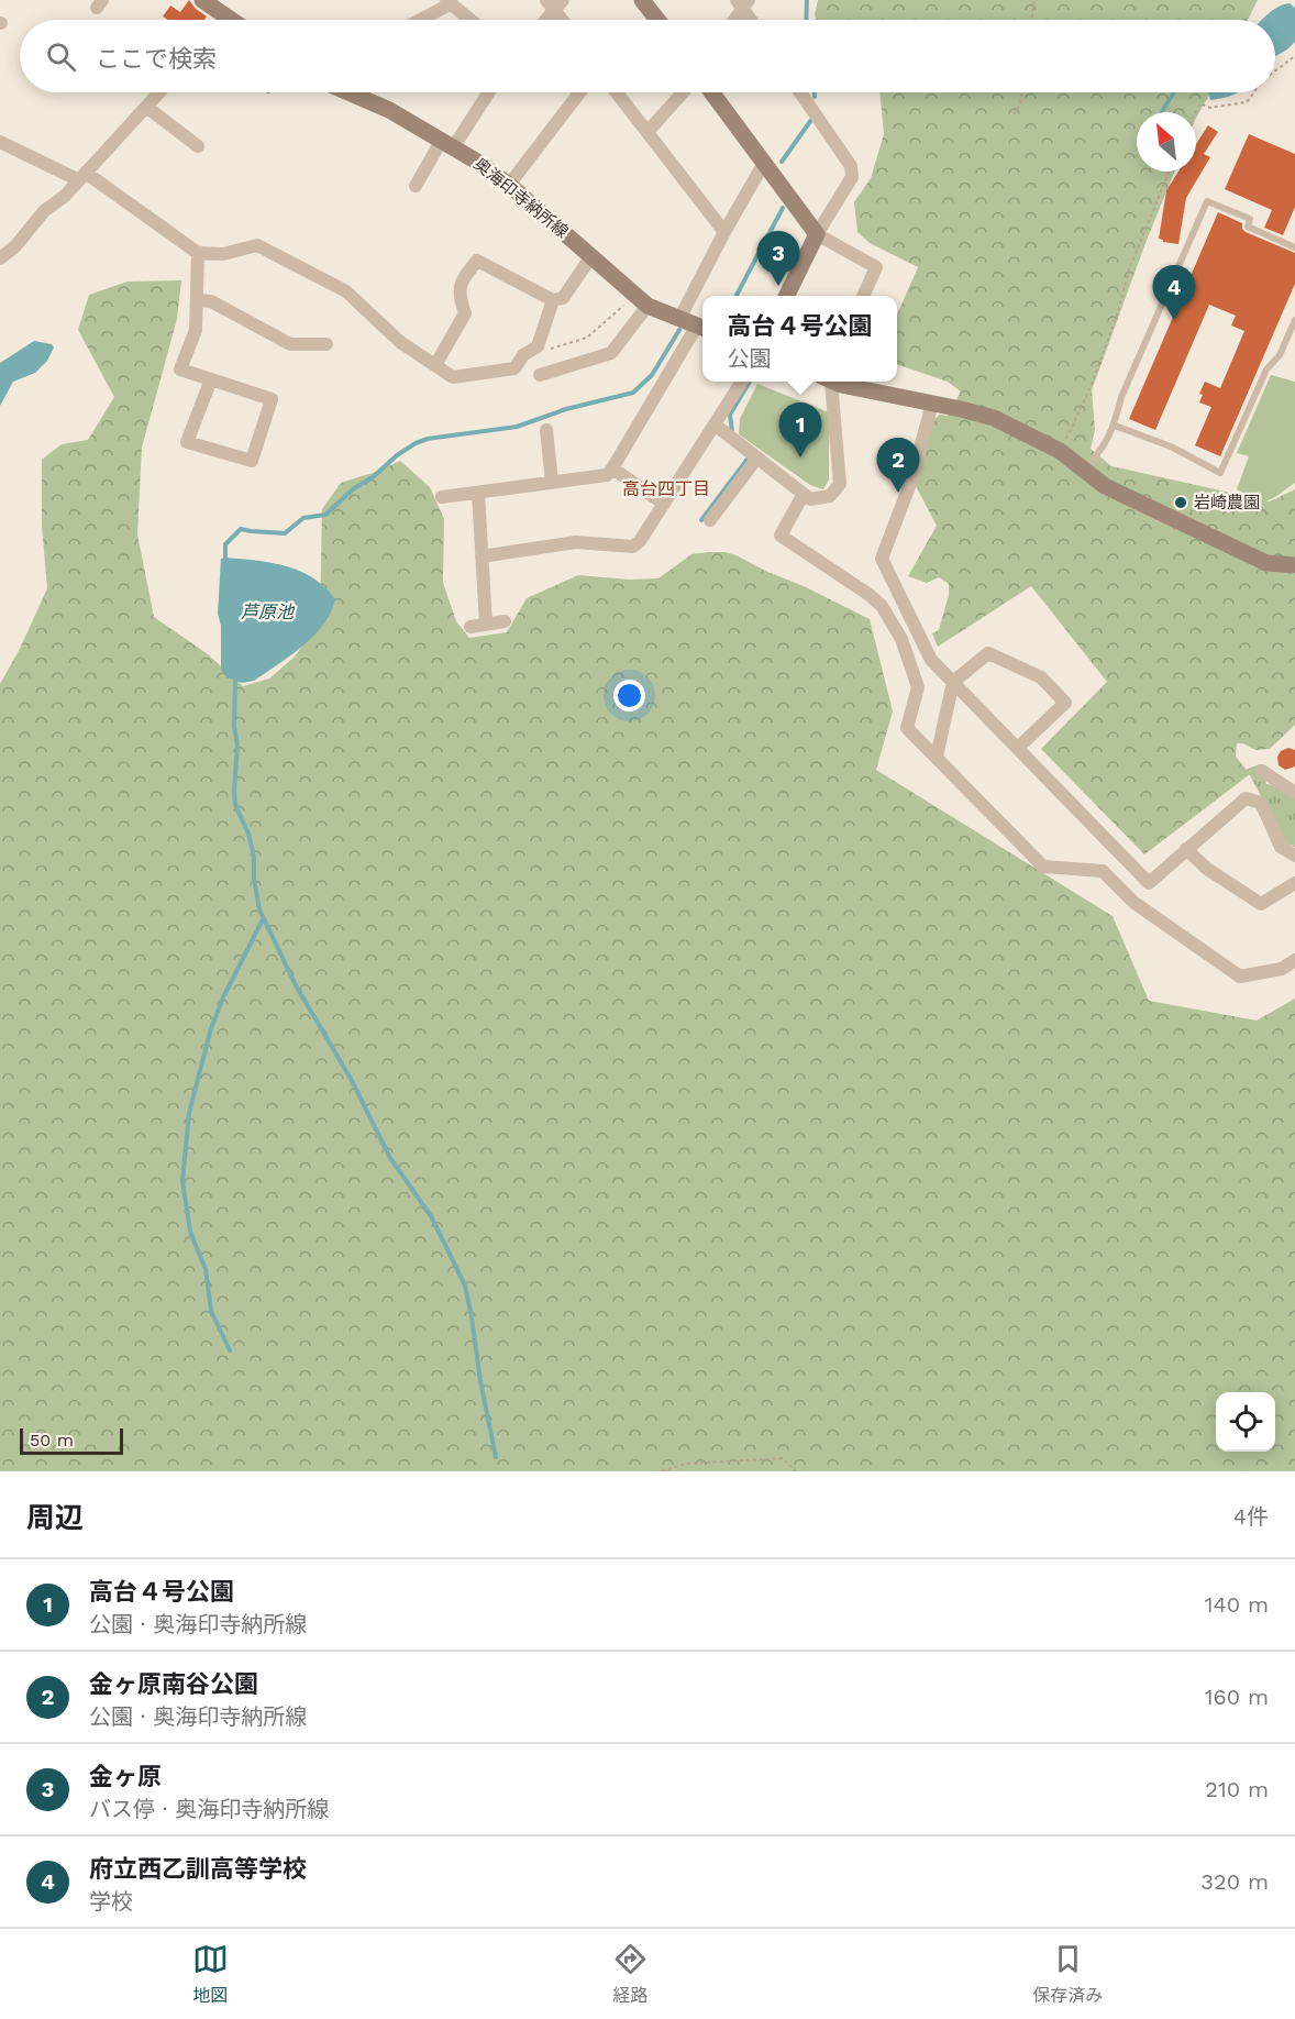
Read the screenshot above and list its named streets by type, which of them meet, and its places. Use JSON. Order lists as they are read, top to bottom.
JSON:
{
  "streets": {
    "main road": ["奥海印寺納所線"]
  },
  "districts": ["高台四丁目"],
  "water": ["芦原池"],
  "places": ["岩崎農園"],
  "scale_bar": "50 m",
  "north": "top left",
  "page": {
    "search": "ここで検索",
    "pins": [
      "3",
      "4",
      "1",
      "2"
    ],
    "popup": ["高台４号公園", "公園"],
    "scale": "50 m",
    "heading": ["周辺", "4件"],
    "list": [
      {
        "mark": "1",
        "name": "高台４号公園",
        "note": "公園 · 奥海印寺納所線",
        "value": "140 m"
      },
      {
        "mark": "2",
        "name": "金ヶ原南谷公園",
        "note": "公園 · 奥海印寺納所線",
        "value": "160 m"
      },
      {
        "mark": "3",
        "name": "金ヶ原",
        "note": "バス停 · 奥海印寺納所線",
        "value": "210 m"
      },
      {
        "mark": "4",
        "name": "府立西乙訓高等学校",
        "note": "学校",
        "value": "320 m"
      }
    ],
    "nav": ["地図", "経路", "保存済み"]
  }
}
